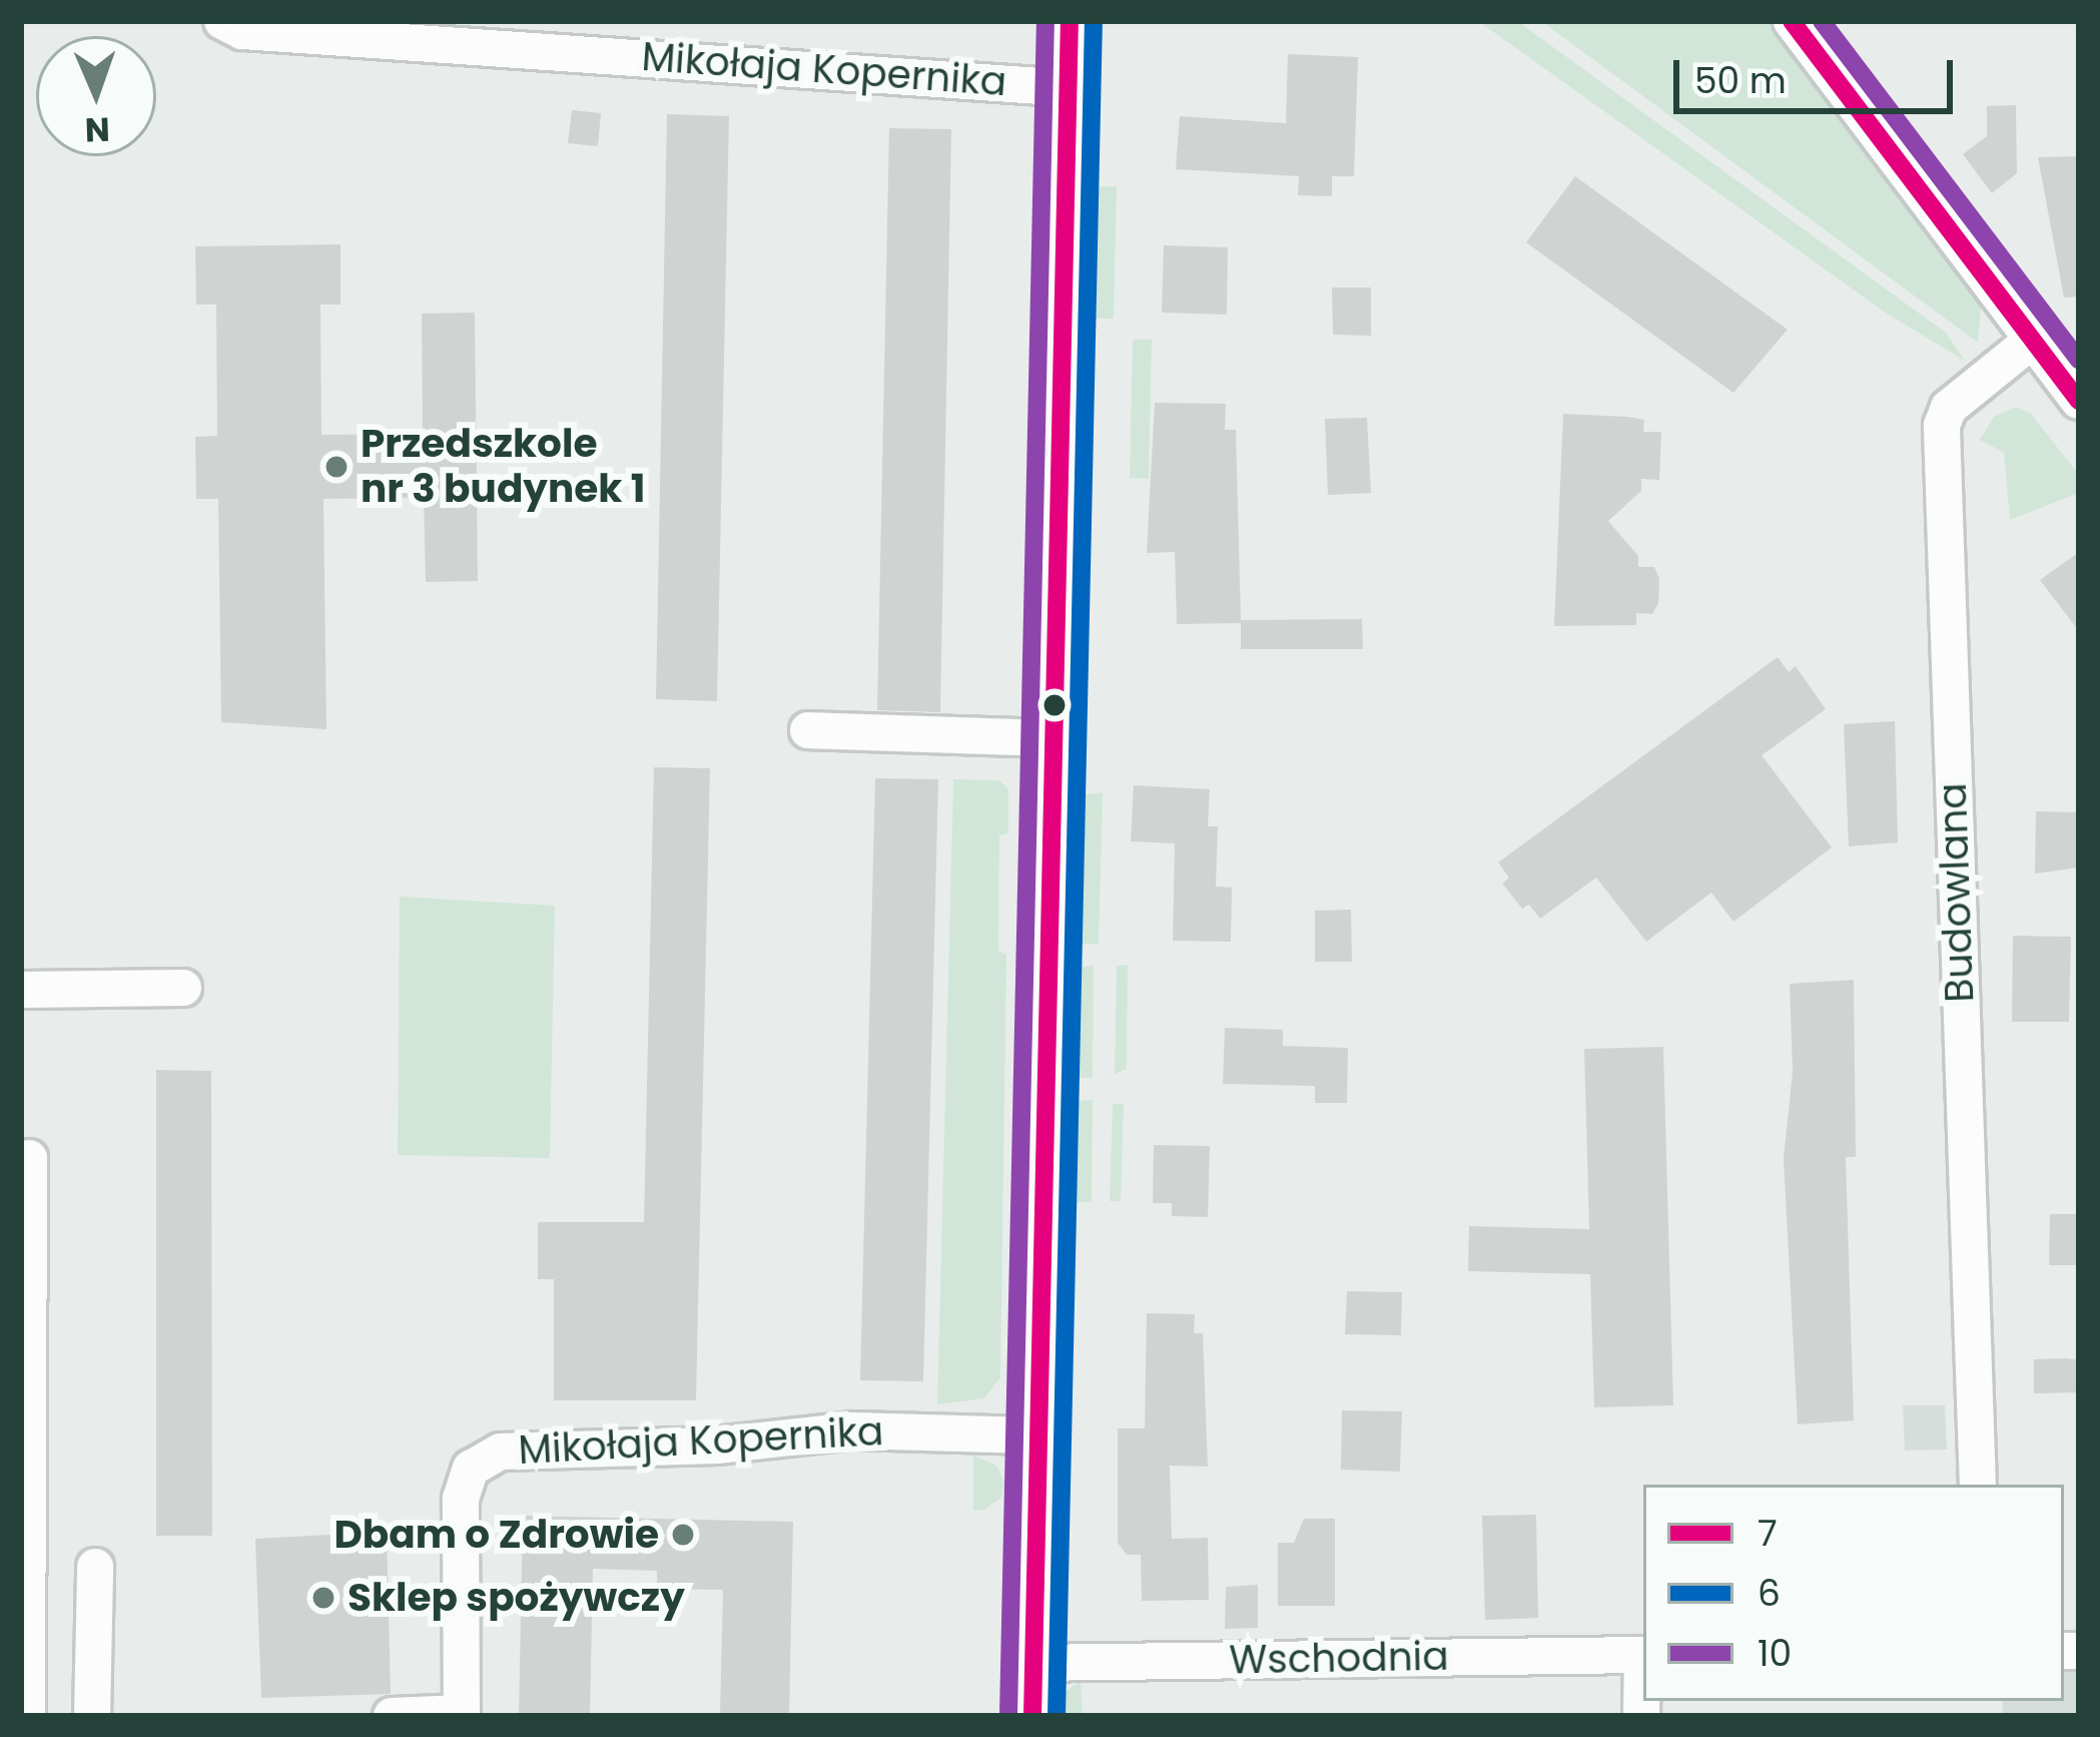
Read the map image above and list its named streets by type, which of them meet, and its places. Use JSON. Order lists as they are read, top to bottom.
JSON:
{
  "streets": {
    "street": ["Mikołaja Kopernika", "Budowlana", "Wschodnia"]
  },
  "places": ["Przedszkole nr 3 budynek 1", "Dbam o Zdrowie", "Sklep spożywczy"],
  "lines": ["transit line 7", "transit line 10", "transit line 6"],
  "legend": ["7", "6", "10"],
  "scale_bar": "50 m",
  "north": "bottom"
}
